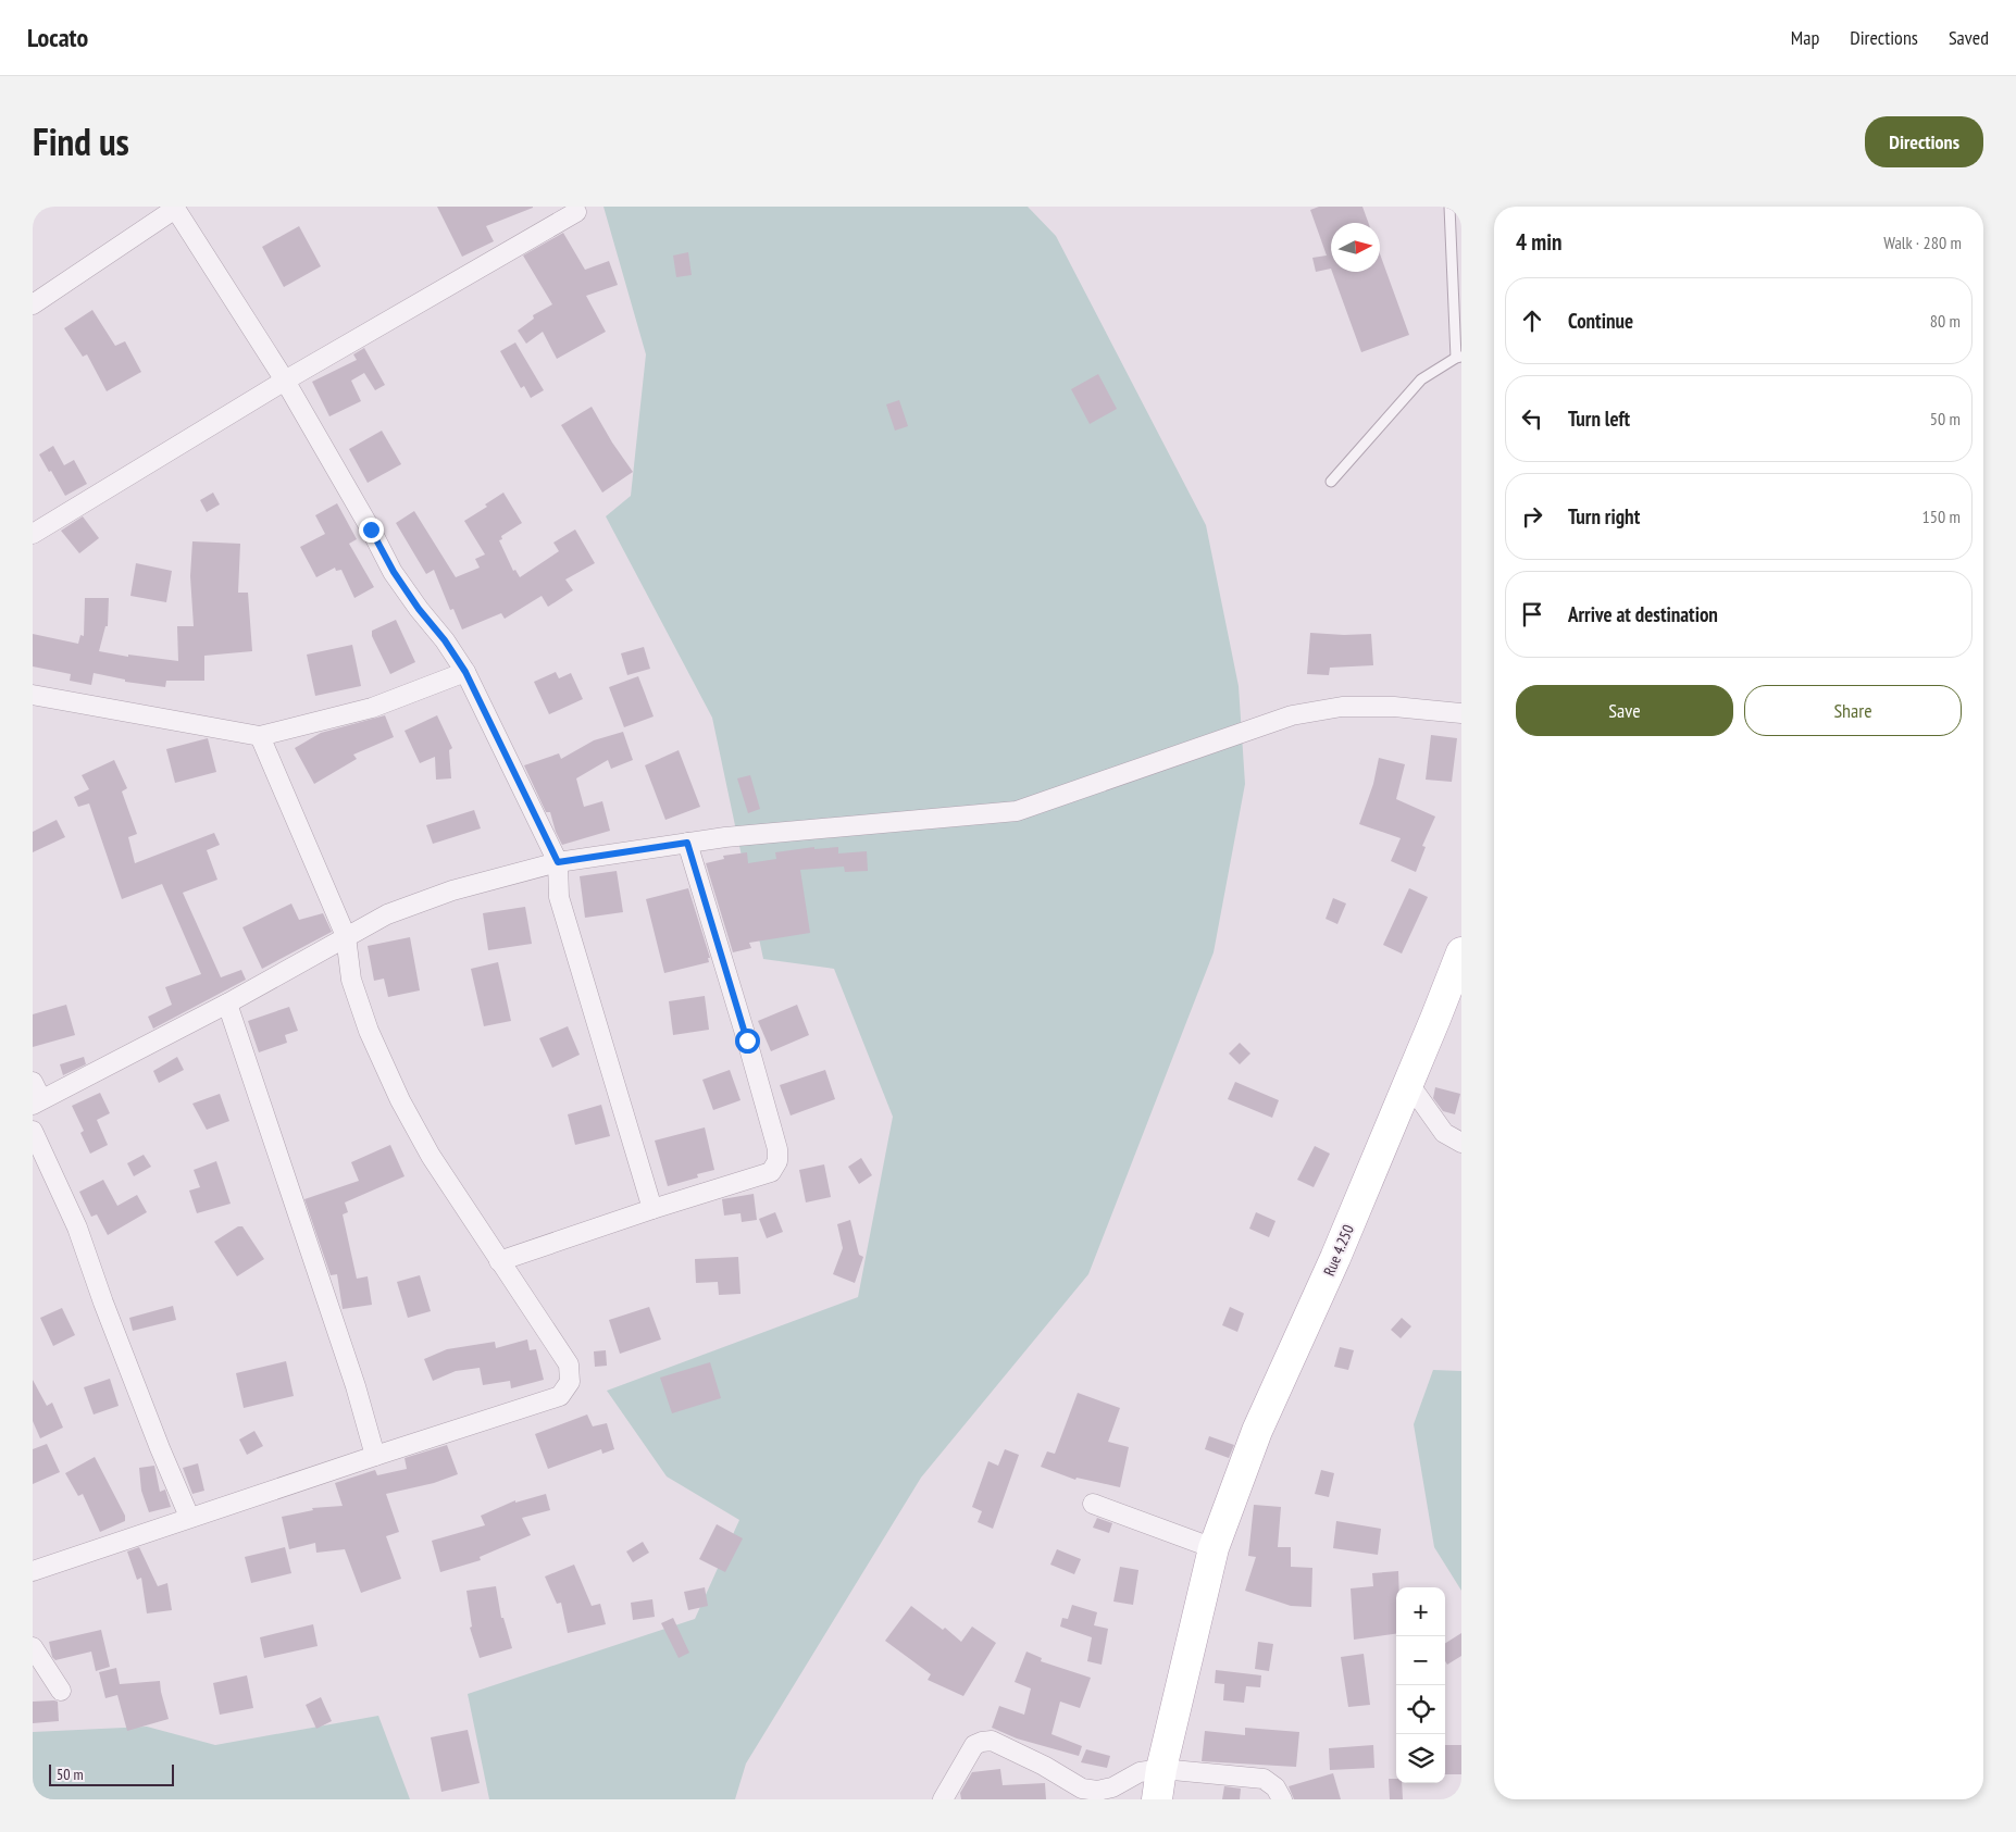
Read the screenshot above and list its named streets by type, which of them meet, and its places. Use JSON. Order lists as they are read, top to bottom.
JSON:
{
  "streets": {
    "main road": ["Rue 4.250"]
  },
  "scale_bar": "50 m",
  "north": "right",
  "page": {
    "header": "Locato",
    "nav": ["Map", "Directions", "Saved"],
    "title": "Find us",
    "buttons": [
      "Directions",
      ["Save", "Share"]
    ],
    "heading": ["4 min", "Walk · 280 m"],
    "list": [
      ["Continue", "80 m"],
      ["Turn left", "50 m"],
      ["Turn right", "150 m"],
      "Arrive at destination"
    ],
    "map_buttons": ["+", "−"],
    "scale": "50 m"
  }
}
